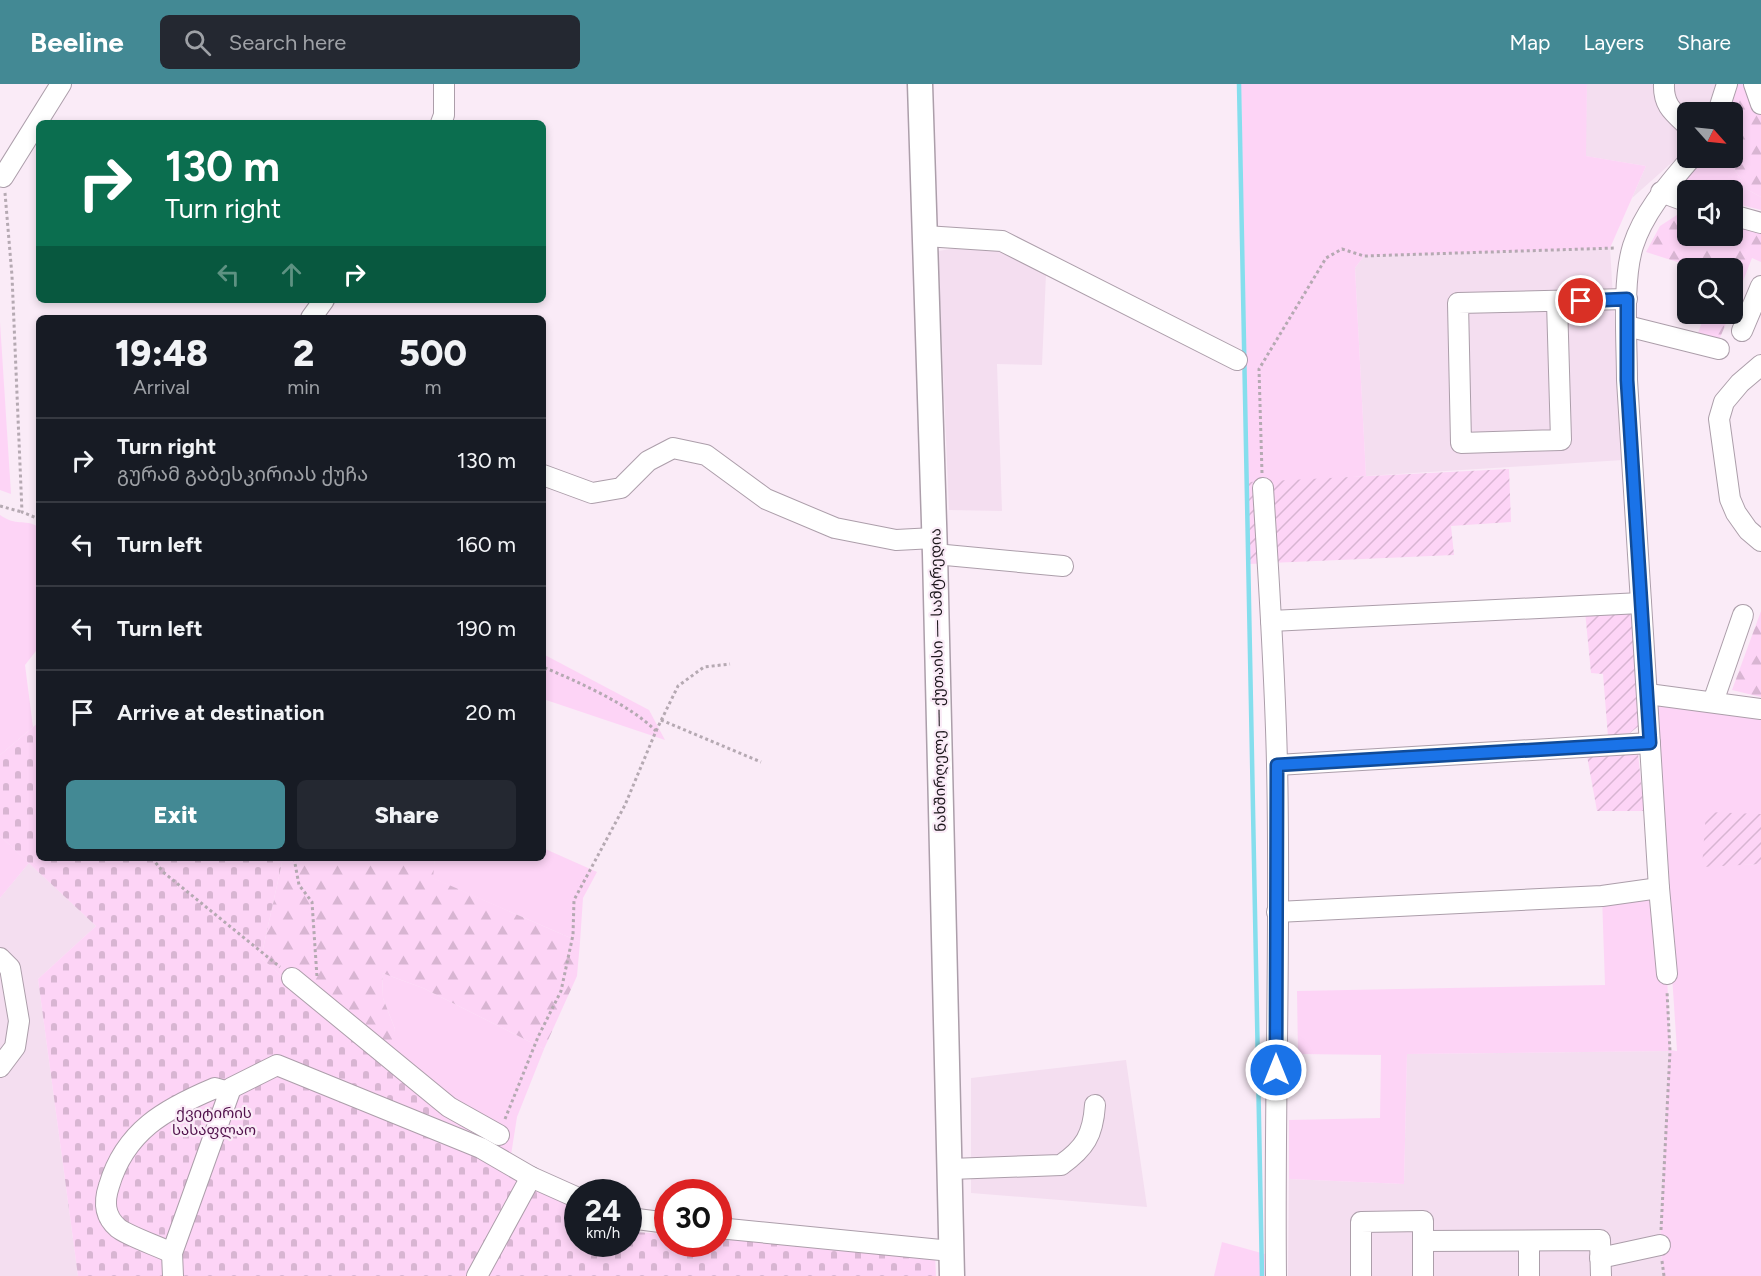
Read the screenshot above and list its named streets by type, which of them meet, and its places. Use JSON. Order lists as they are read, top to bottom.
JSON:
{
  "streets": {
    "main road": ["ნახშირღელე — ქუთაისი — სამტრედია"]
  },
  "parks": ["ქვიტირის სასაფლაო"],
  "north": "bottom right",
  "page": {
    "header": "Beeline",
    "search": "Search here",
    "nav": ["Map", "Layers", "Share"],
    "turn": ["130 m", "Turn right"],
    "eta": [
      "19:48",
      "Arrival",
      "2",
      "min",
      "500",
      "m"
    ],
    "list": [
      {
        "name": "Turn right",
        "note": "გურამ გაბესკირიას ქუჩა",
        "value": "130 m"
      },
      {
        "name": "Turn left",
        "value": "160 m"
      },
      {
        "name": "Turn left",
        "value": "190 m"
      },
      {
        "name": "Arrive at destination",
        "value": "20 m"
      }
    ],
    "buttons": ["Exit", "Share"],
    "speed": "24 km/h",
    "limit": "30"
  }
}
